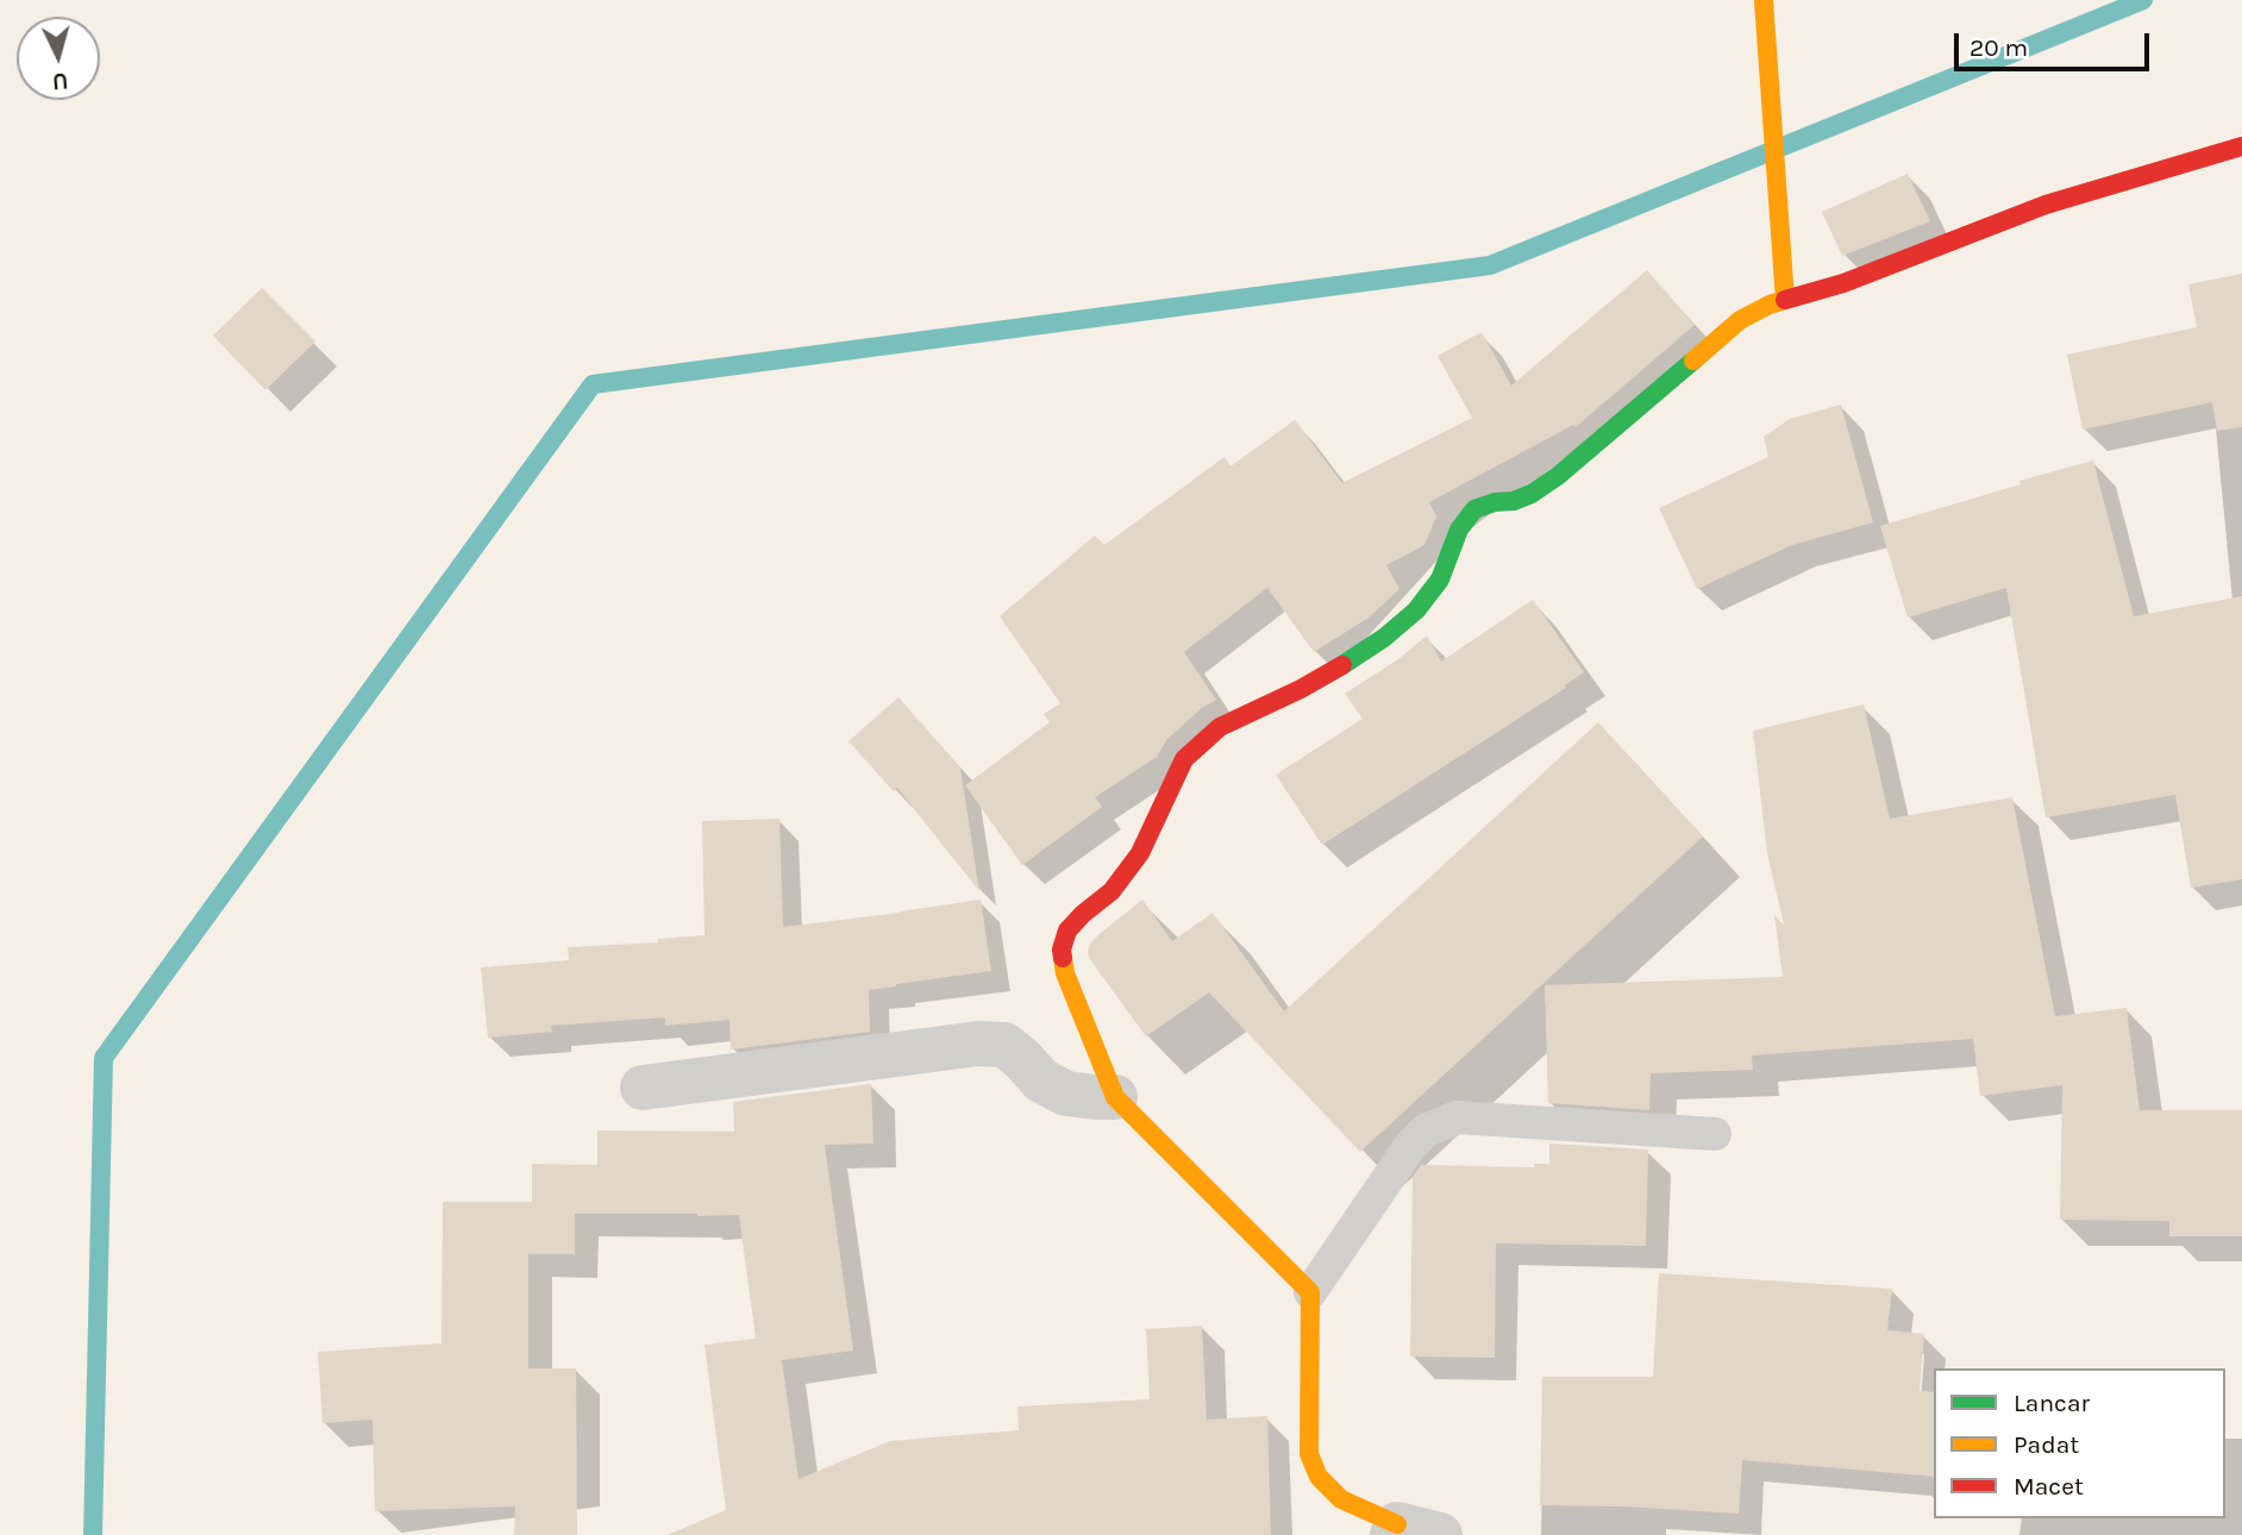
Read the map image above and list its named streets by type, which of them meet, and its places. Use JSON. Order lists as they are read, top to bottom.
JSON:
{
  "legend": ["Lancar", "Padat", "Macet"],
  "scale_bar": "20 m",
  "north": "bottom"
}
